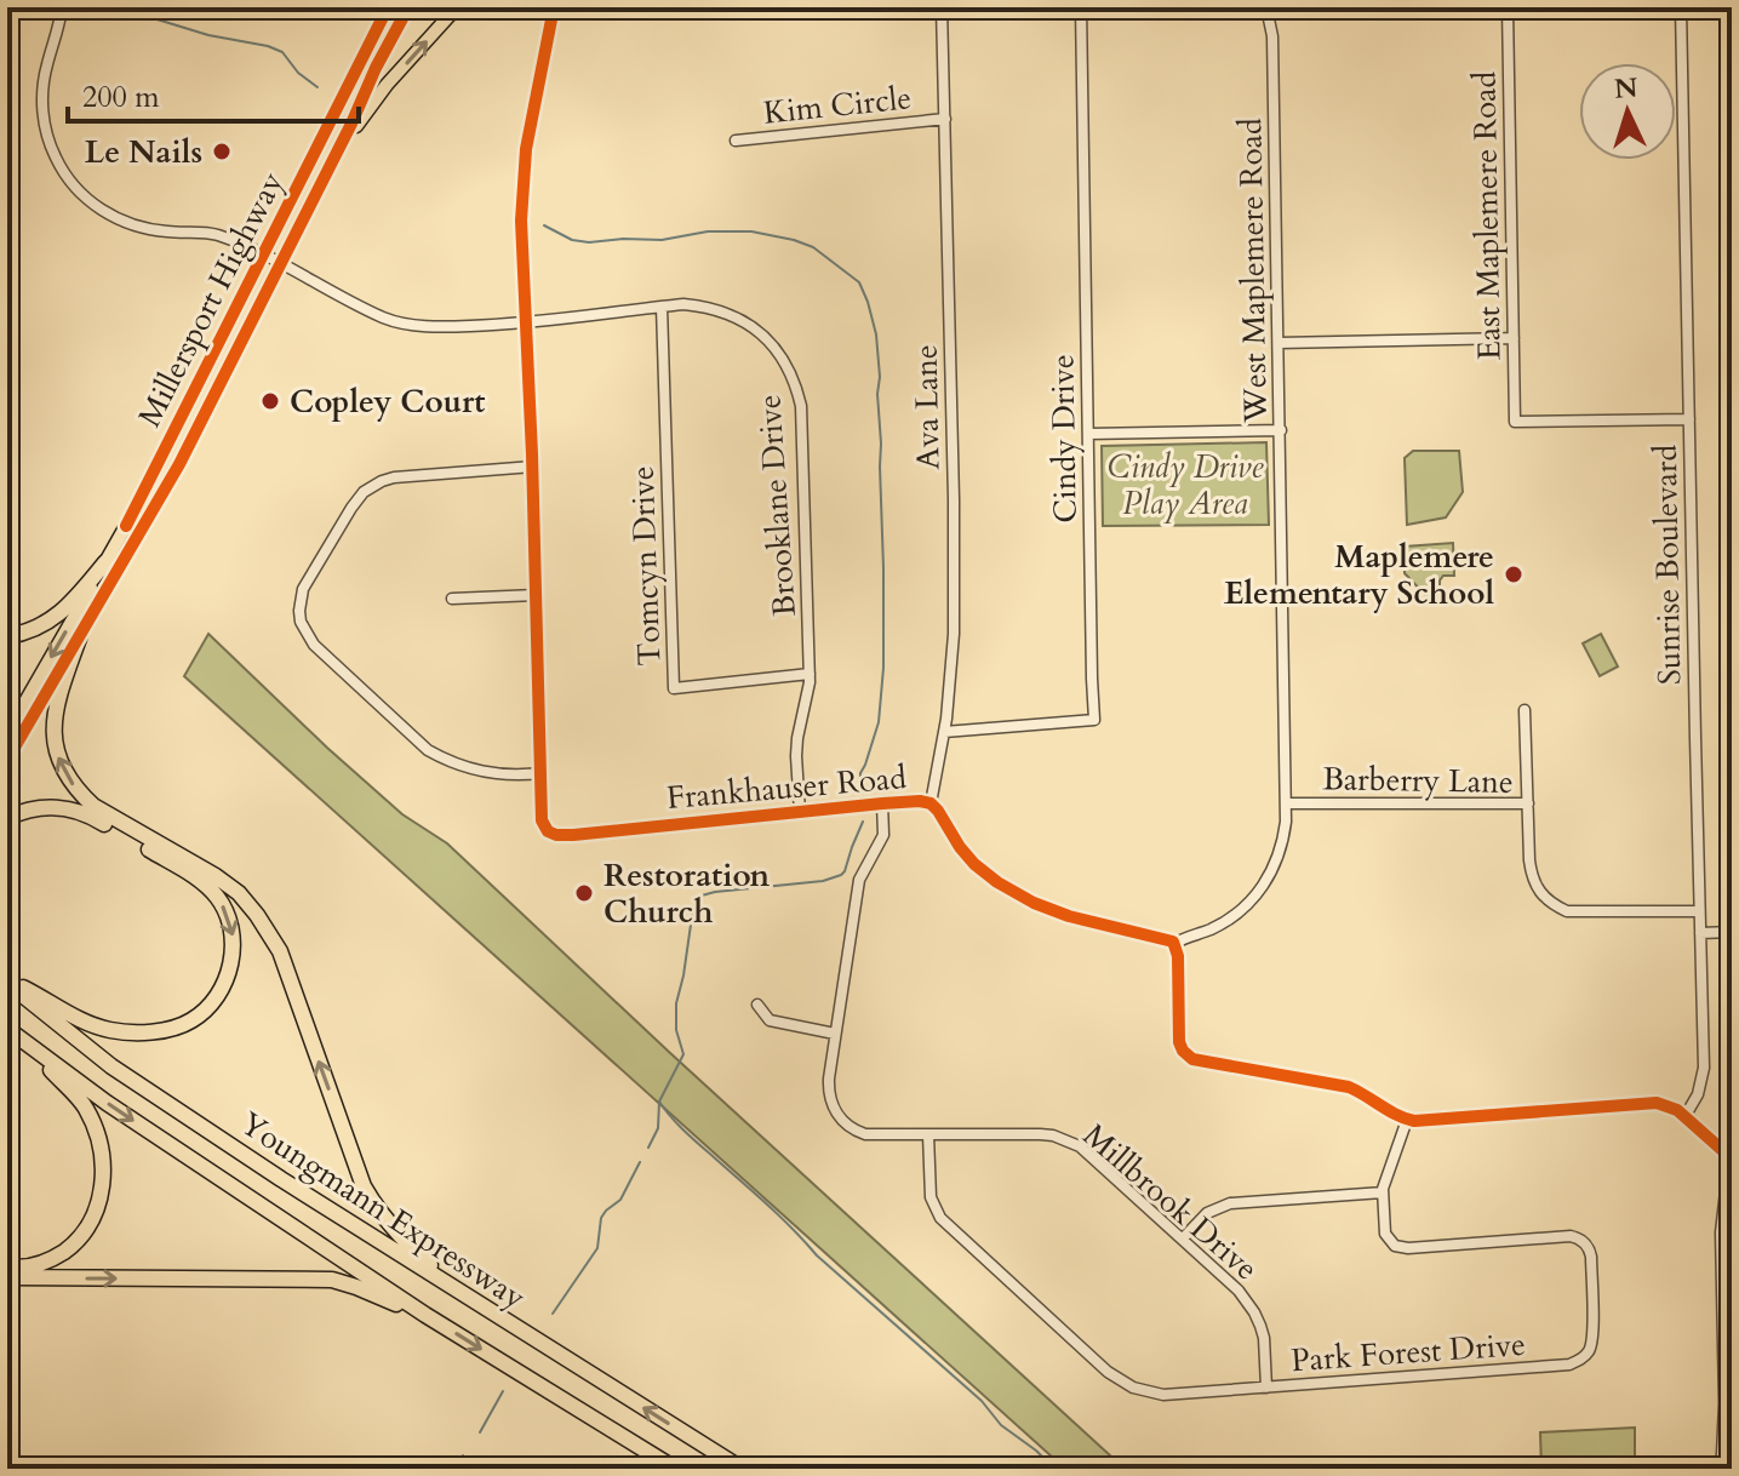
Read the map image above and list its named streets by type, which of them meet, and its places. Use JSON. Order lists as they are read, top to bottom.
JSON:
{
  "streets": {
    "highway": ["Youngmann Expressway"],
    "main road": ["Millersport Highway"],
    "street": [
      "Kim Circle",
      "East Maplemere Road",
      "West Maplemere Road",
      "Ava Lane",
      "Cindy Drive",
      "Brooklane Drive",
      "Sunrise Boulevard",
      "Tomcyn Drive",
      "Barberry Lane",
      "Frankhauser Road",
      "Millbrook Drive",
      "Park Forest Drive"
    ]
  },
  "crossings": [
    ["Kim Circle", "Ava Lane"],
    ["East Maplemere Road", "Sunrise Boulevard"],
    ["West Maplemere Road", "Barberry Lane"],
    ["West Maplemere Road", "Frankhauser Road"],
    ["Millersport Highway", "Brooklane Drive"],
    ["Ava Lane", "Cindy Drive"],
    ["Ava Lane", "Frankhauser Road"],
    ["Brooklane Drive", "Tomcyn Drive"],
    ["Brooklane Drive", "Frankhauser Road"],
    ["Sunrise Boulevard", "Barberry Lane"],
    ["Frankhauser Road", "Millbrook Drive"],
    ["Millbrook Drive", "Park Forest Drive"]
  ],
  "parks": ["Cindy Drive Play Area"],
  "places": [
    "Le Nails",
    "Copley Court",
    "Maplemere Elementary School",
    "Restoration Church"
  ],
  "scale_bar": "200 m",
  "north": "top"
}
